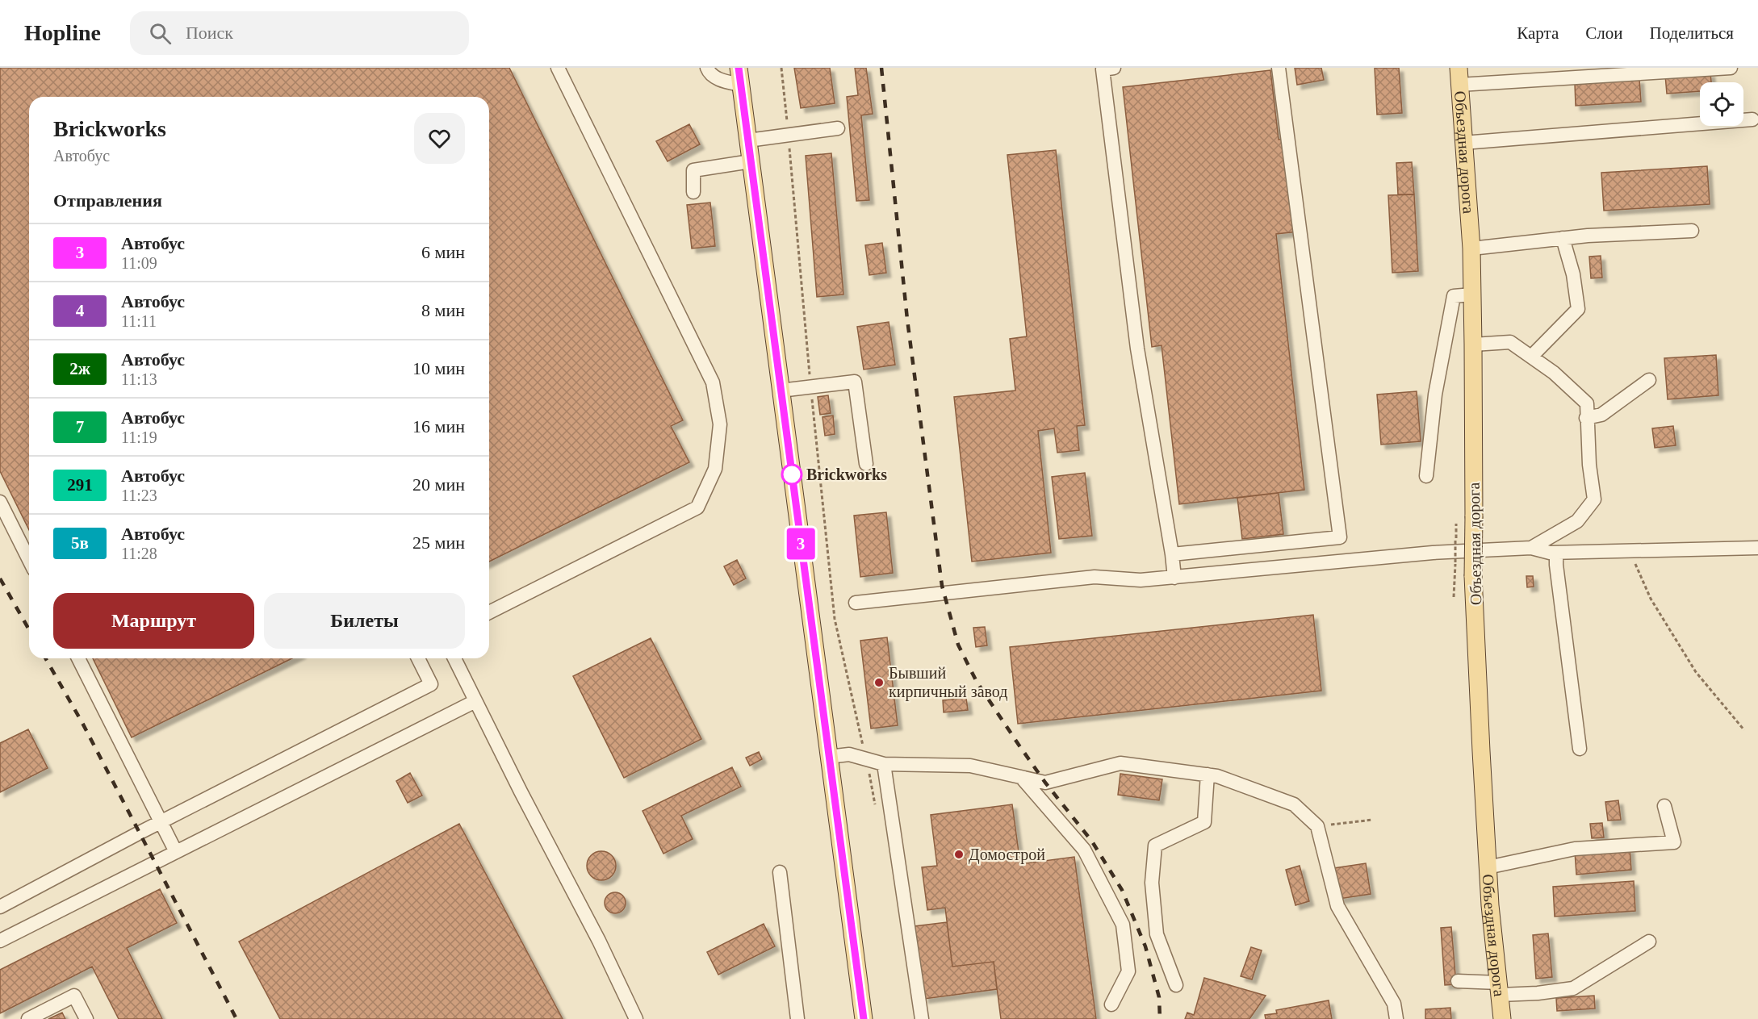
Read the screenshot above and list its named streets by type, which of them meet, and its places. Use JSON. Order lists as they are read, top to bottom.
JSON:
{
  "streets": {
    "main road": ["Объездная дорога"]
  },
  "places": ["Brickworks", "Бывший кирпичный завод", "Домострой"],
  "lines": ["bus line 3"],
  "page": {
    "header": "Hopline",
    "search": "Поиск",
    "nav": ["Карта", "Слои", "Поделиться"],
    "on_map": "3",
    "heading": [
      ["Brickworks", "Автобус"],
      "Отправления"
    ],
    "list": [
      {
        "mark": "3",
        "name": "Автобус",
        "note": "11:09",
        "value": "6 мин"
      },
      {
        "mark": "4",
        "name": "Автобус",
        "note": "11:11",
        "value": "8 мин"
      },
      {
        "mark": "2ж",
        "name": "Автобус",
        "note": "11:13",
        "value": "10 мин"
      },
      {
        "mark": "7",
        "name": "Автобус",
        "note": "11:19",
        "value": "16 мин"
      },
      {
        "mark": "291",
        "name": "Автобус",
        "note": "11:23",
        "value": "20 мин"
      },
      {
        "mark": "5в",
        "name": "Автобус",
        "note": "11:28",
        "value": "25 мин"
      }
    ],
    "buttons": ["Маршрут", "Билеты"]
  }
}
